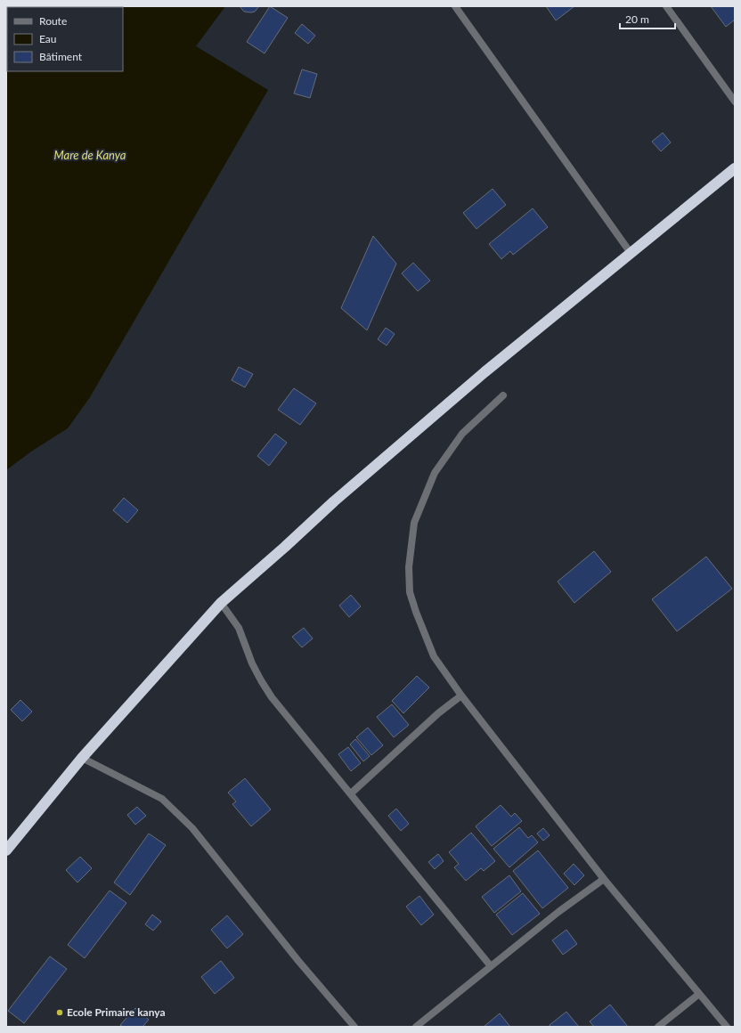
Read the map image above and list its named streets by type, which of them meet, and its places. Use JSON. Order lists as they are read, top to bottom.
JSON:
{
  "water": ["Mare de Kanya"],
  "places": ["Ecole Primaire kanya"],
  "legend": ["Route", "Eau", "Bâtiment"],
  "scale_bar": "20 m"
}
